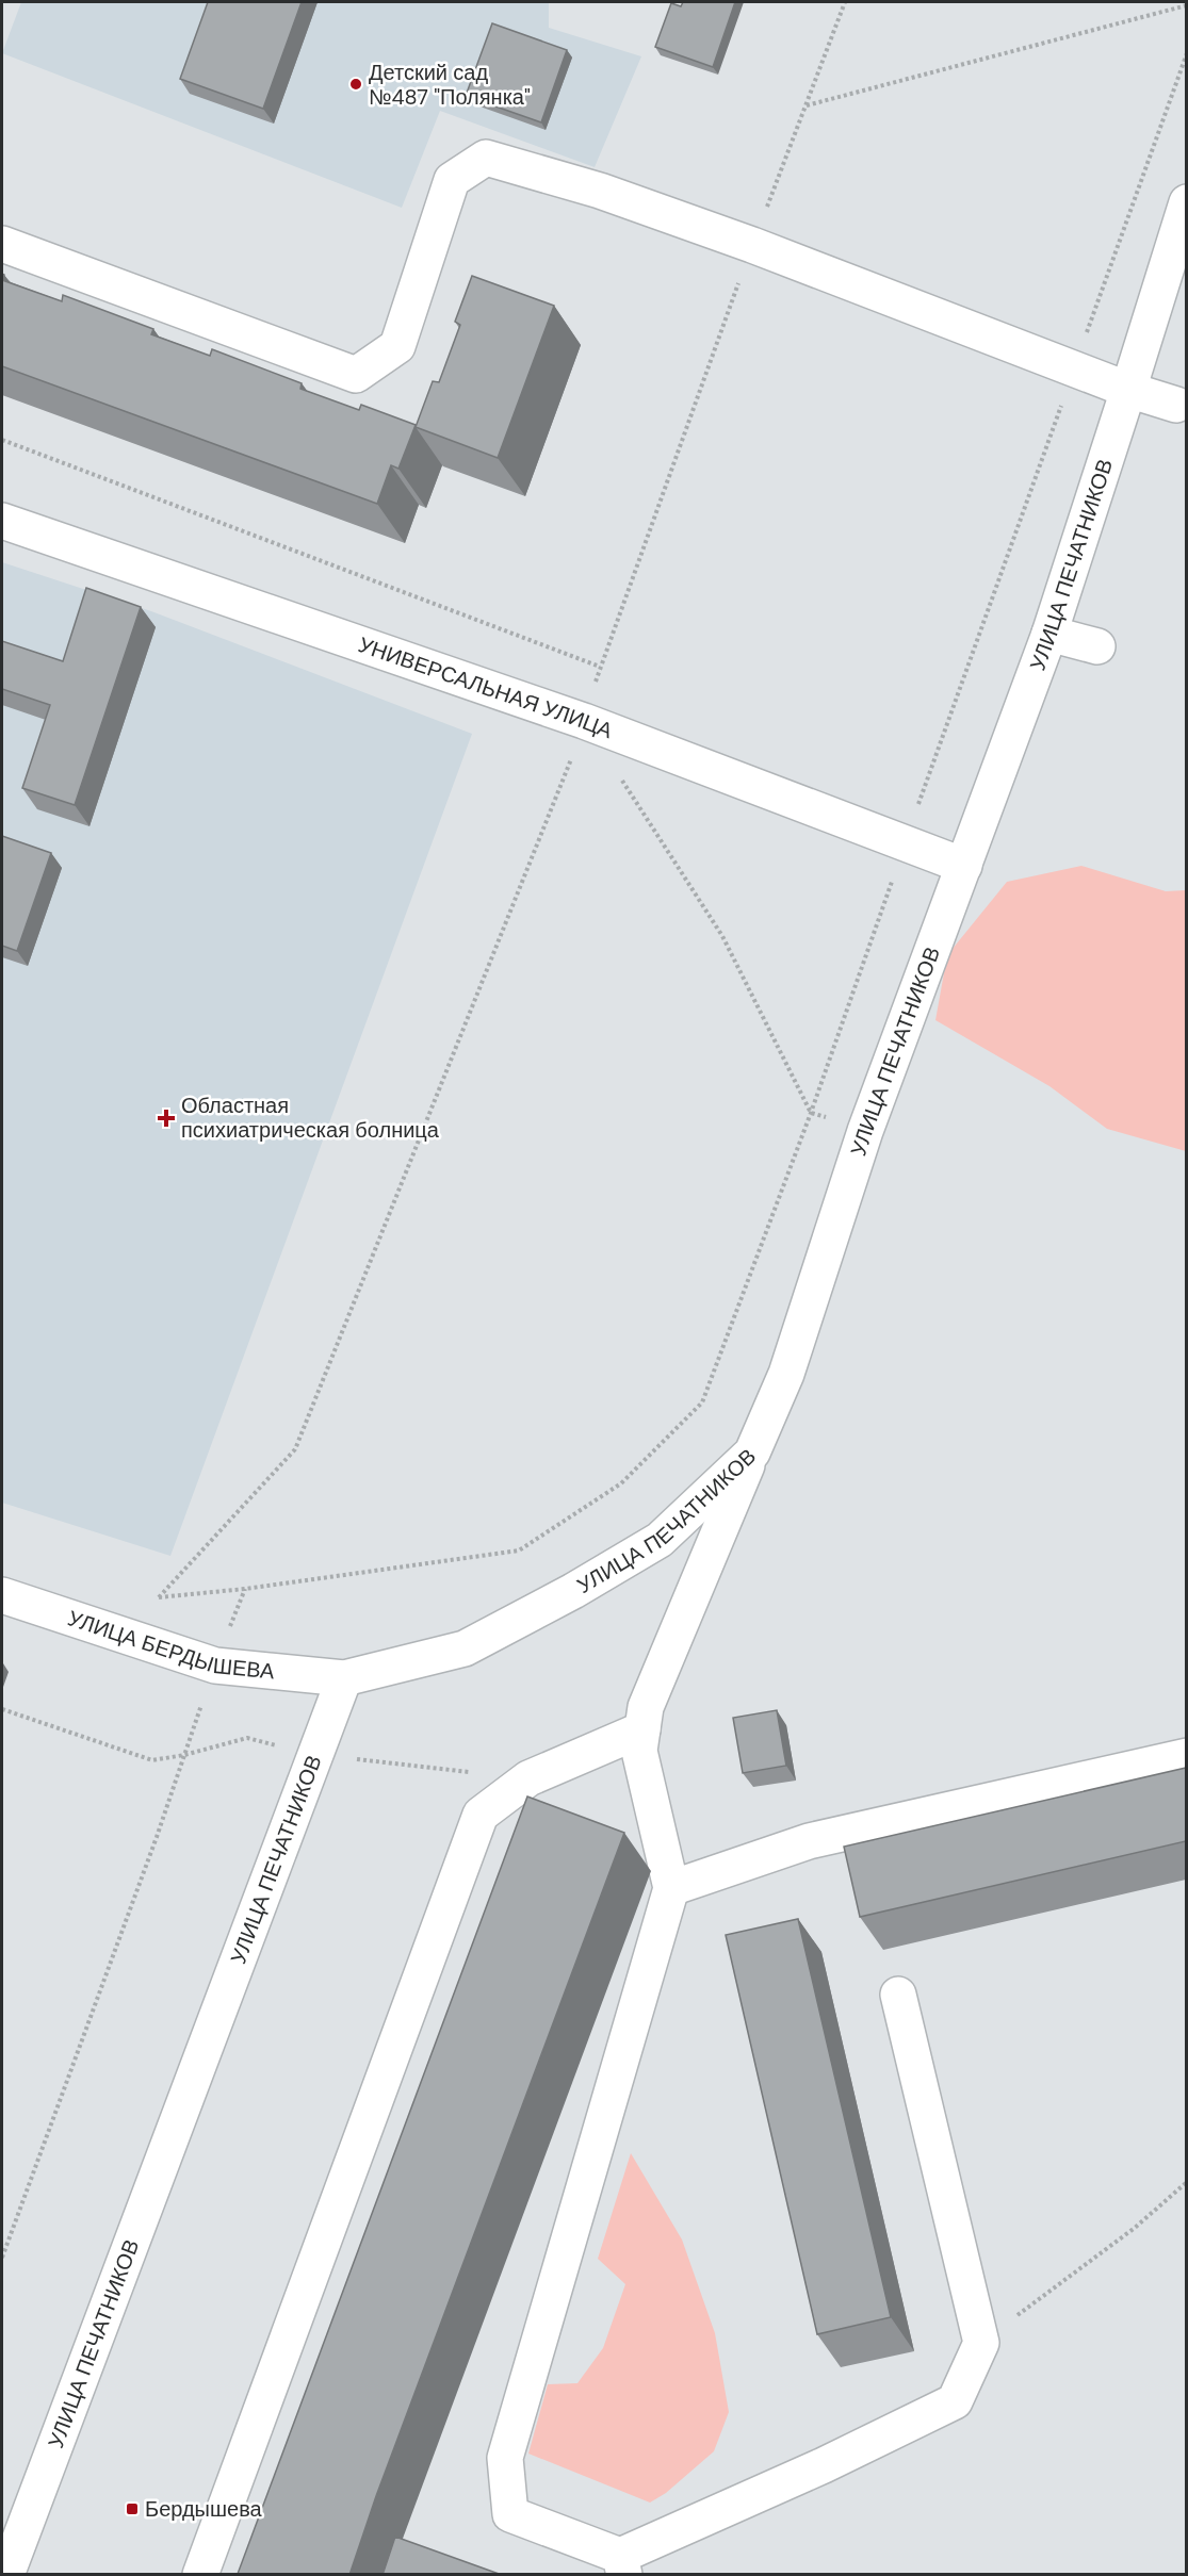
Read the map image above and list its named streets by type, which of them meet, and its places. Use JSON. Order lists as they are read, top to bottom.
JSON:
{
  "streets": {
    "street": ["УЛИЦА ПЕЧАТНИКОВ", "УНИВЕРСАЛЬНАЯ УЛИЦА", "УЛИЦА БЕРДЫШЕВА"]
  },
  "crossings": [
    ["УЛИЦА ПЕЧАТНИКОВ", "УНИВЕРСАЛЬНАЯ УЛИЦА"],
    ["УЛИЦА ПЕЧАТНИКОВ", "УЛИЦА БЕРДЫШЕВА"]
  ],
  "places": {
    "other": ["Детский сад №487 \"Полянка\""],
    "health": ["Областная психиатрическая болница"],
    "transit": ["Бердышева"]
  }
}
